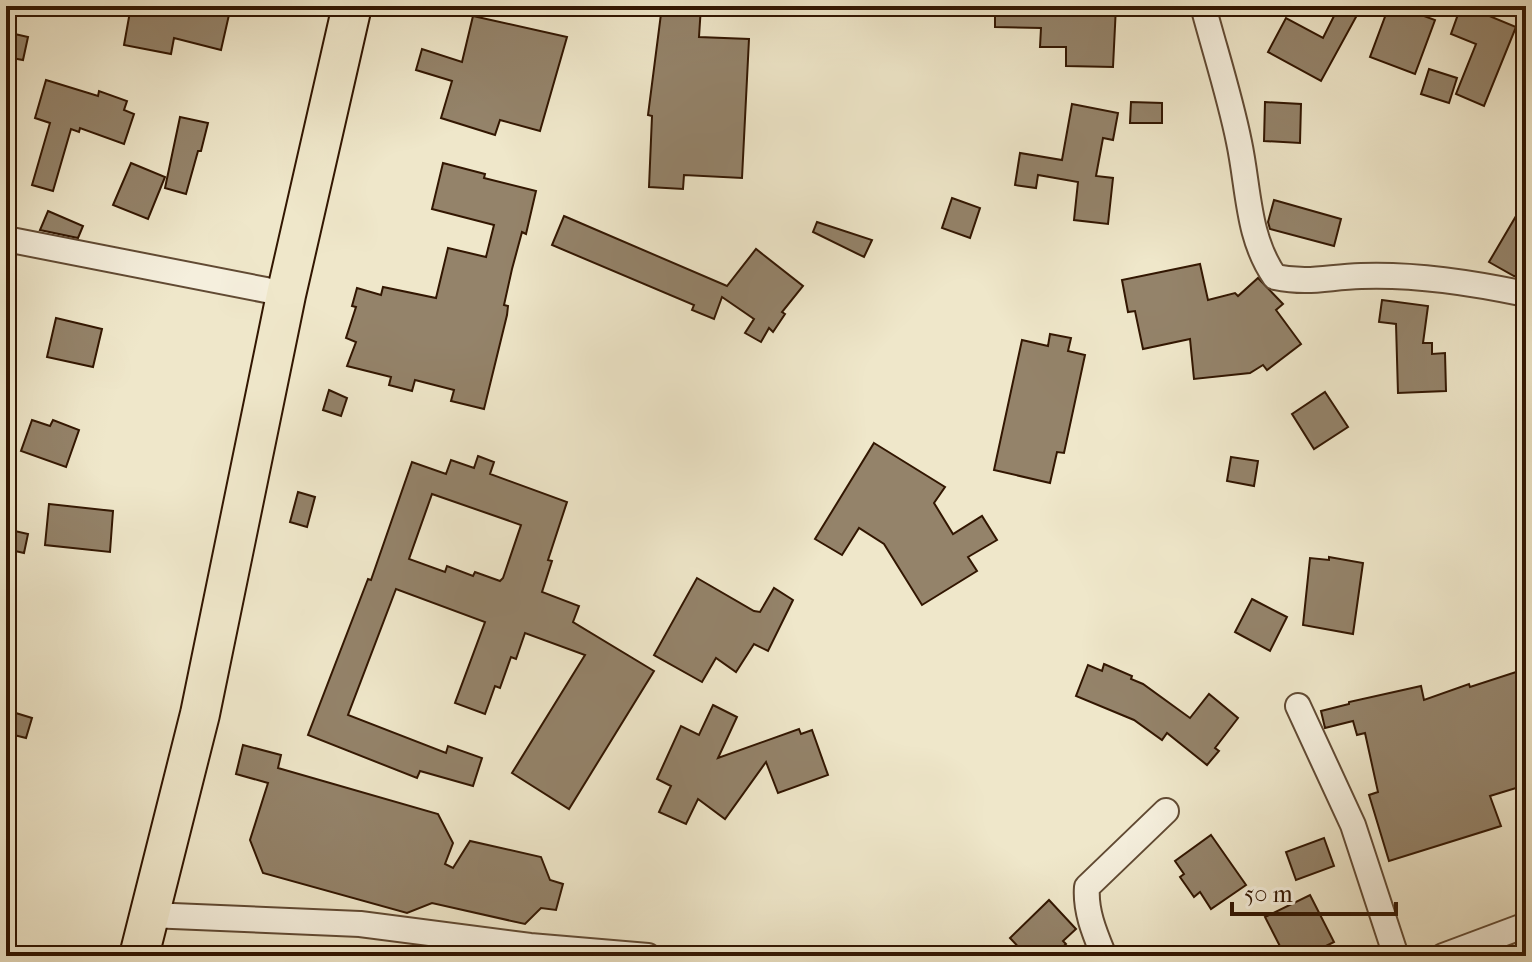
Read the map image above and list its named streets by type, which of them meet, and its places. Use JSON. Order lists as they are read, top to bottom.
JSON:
{
  "scale_bar": "50 m"
}
